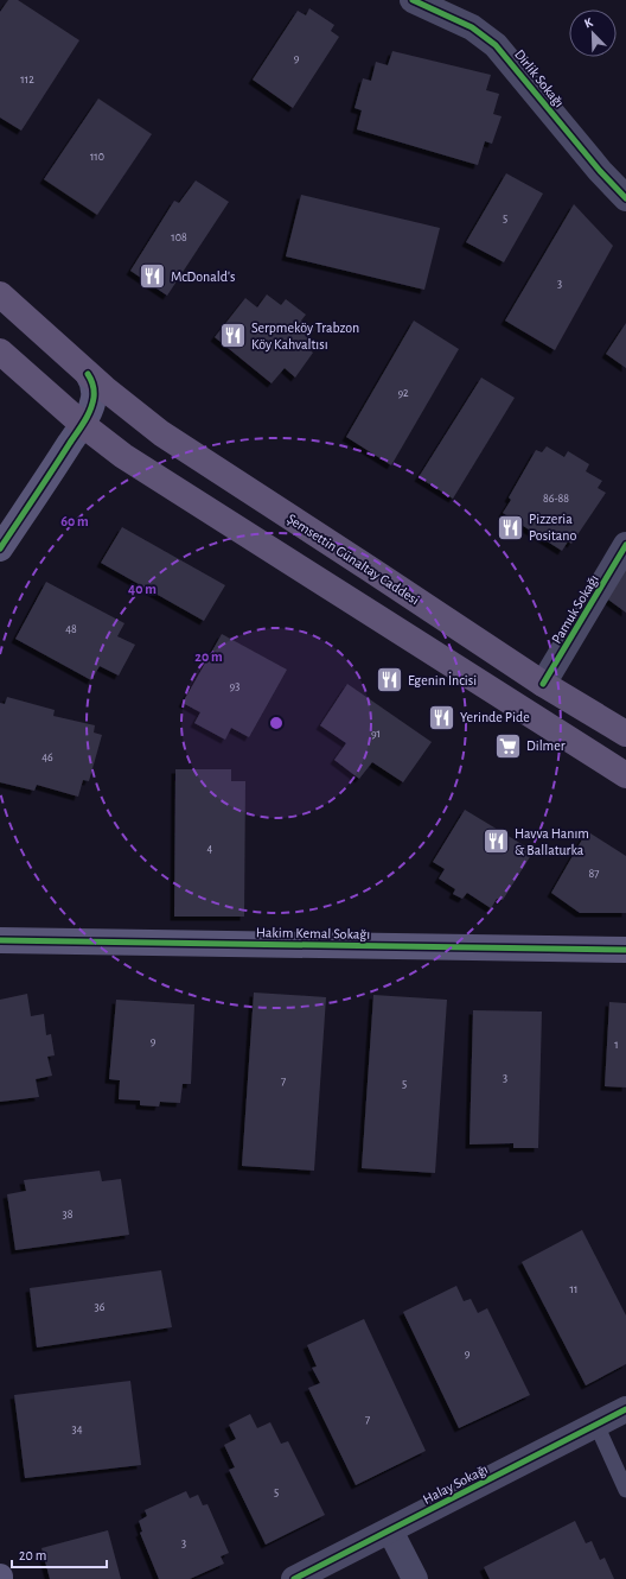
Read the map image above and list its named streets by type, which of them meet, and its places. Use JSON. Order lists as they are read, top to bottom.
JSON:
{
  "streets": {
    "main road": ["Şemsettin Günaltay Caddesi"],
    "street": [
      "Dirlik Sokağı",
      "Pamuk Sokağı",
      "Hakim Kemal Sokağı",
      "Halay Sokağı"
    ]
  },
  "crossings": [
    ["Şemsettin Günaltay Caddesi", "Pamuk Sokağı"]
  ],
  "places": {
    "restaurant": [
      "McDonald's",
      "Serpmeköy Trabzon Köy Kahvaltısı",
      "Pizzeria Positano",
      "Egenin İncisi",
      "Yerinde Pide",
      "Havva Hanım & Ballaturka"
    ],
    "supermarket": ["Dilmer"]
  },
  "house_numbers": [
    "9",
    "112",
    "110",
    "5",
    "108",
    "3",
    "92",
    "86-88",
    "48",
    "93",
    "91",
    "46",
    "4",
    "87",
    "9",
    "1",
    "3",
    "7",
    "5",
    "38",
    "11",
    "36",
    "9",
    "7",
    "34",
    "5",
    "3"
  ],
  "scale_bar": "20 m",
  "north": "top left",
  "rings": ["60 m", "40 m", "20 m"]
}
